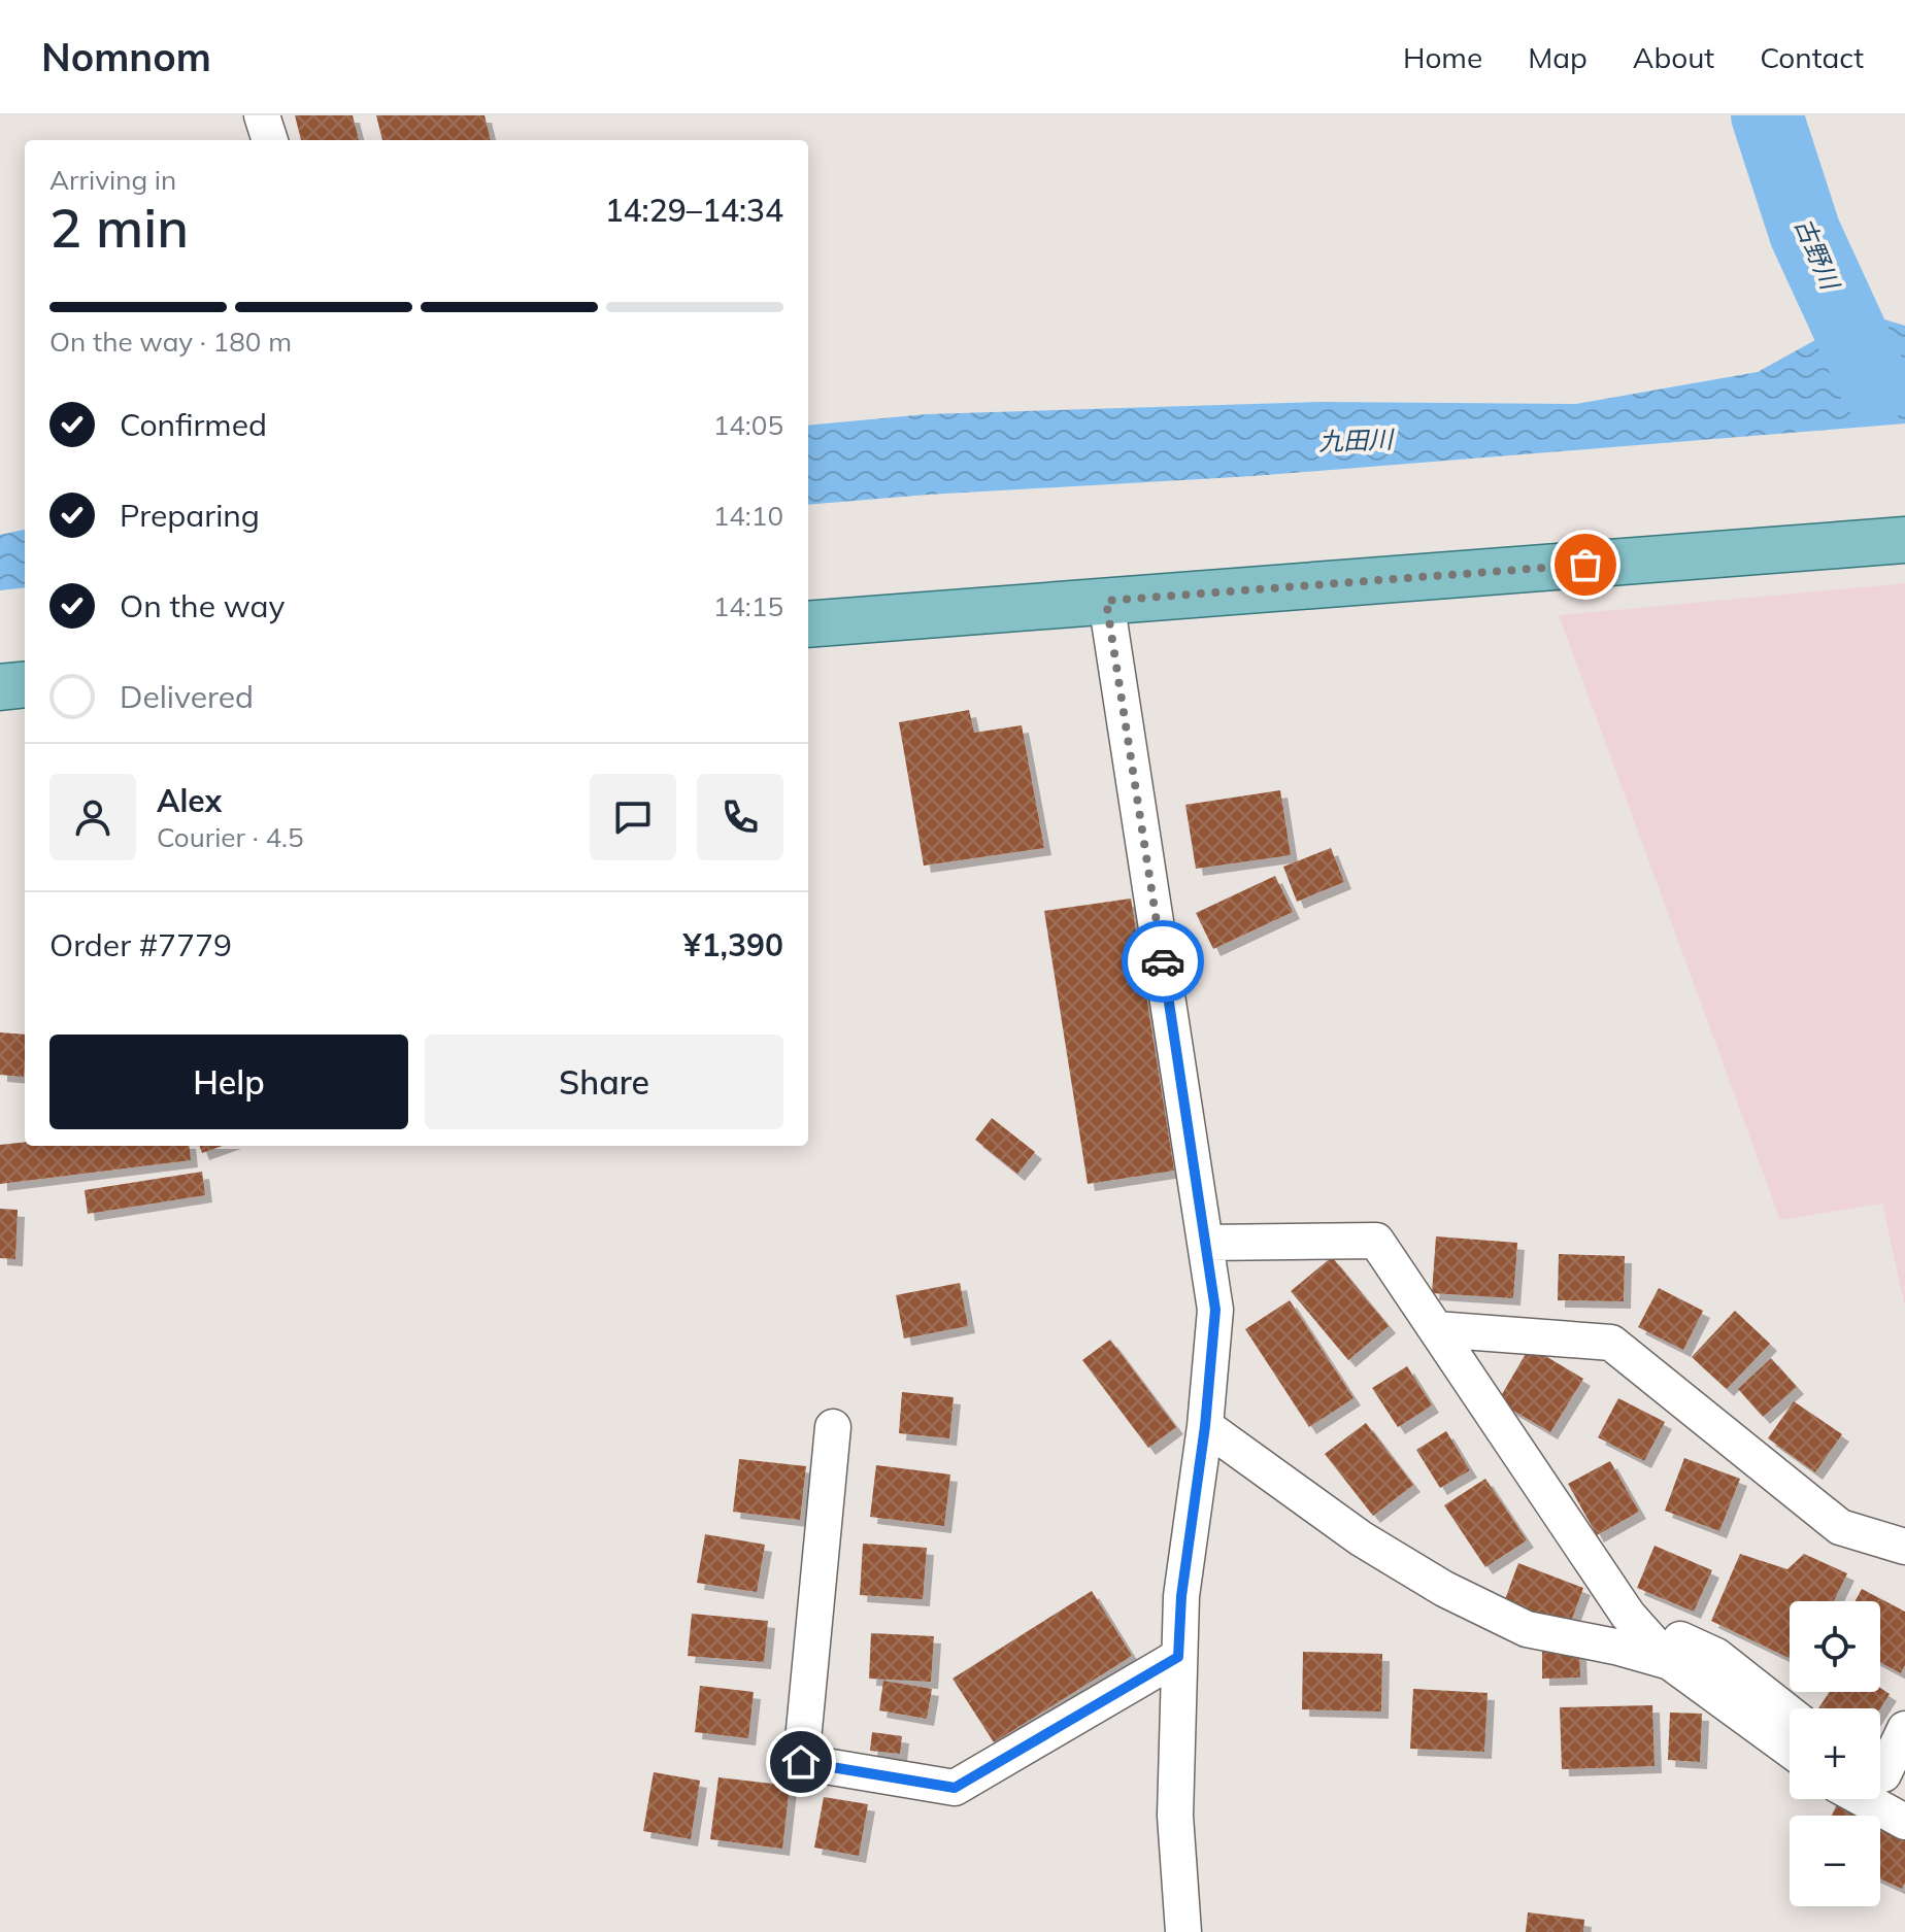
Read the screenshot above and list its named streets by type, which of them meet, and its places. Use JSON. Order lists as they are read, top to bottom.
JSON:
{
  "water": ["古野川", "九田川"],
  "page": {
    "header": "Nomnom",
    "nav": [
      "Home",
      "Map",
      "About",
      "Contact"
    ],
    "heading": ["2 min", "Arriving in", "14:29–14:34"],
    "panel": [
      "Alex",
      "Courier · 4.5",
      "Order #7779",
      "¥1,390"
    ],
    "bar": "On the way · 180 m",
    "list": [
      ["Confirmed", "14:05"],
      ["Preparing", "14:10"],
      ["On the way", "14:15"],
      "Delivered"
    ],
    "buttons": ["Help", "Share"],
    "map_buttons": ["+", "−"]
  }
}
